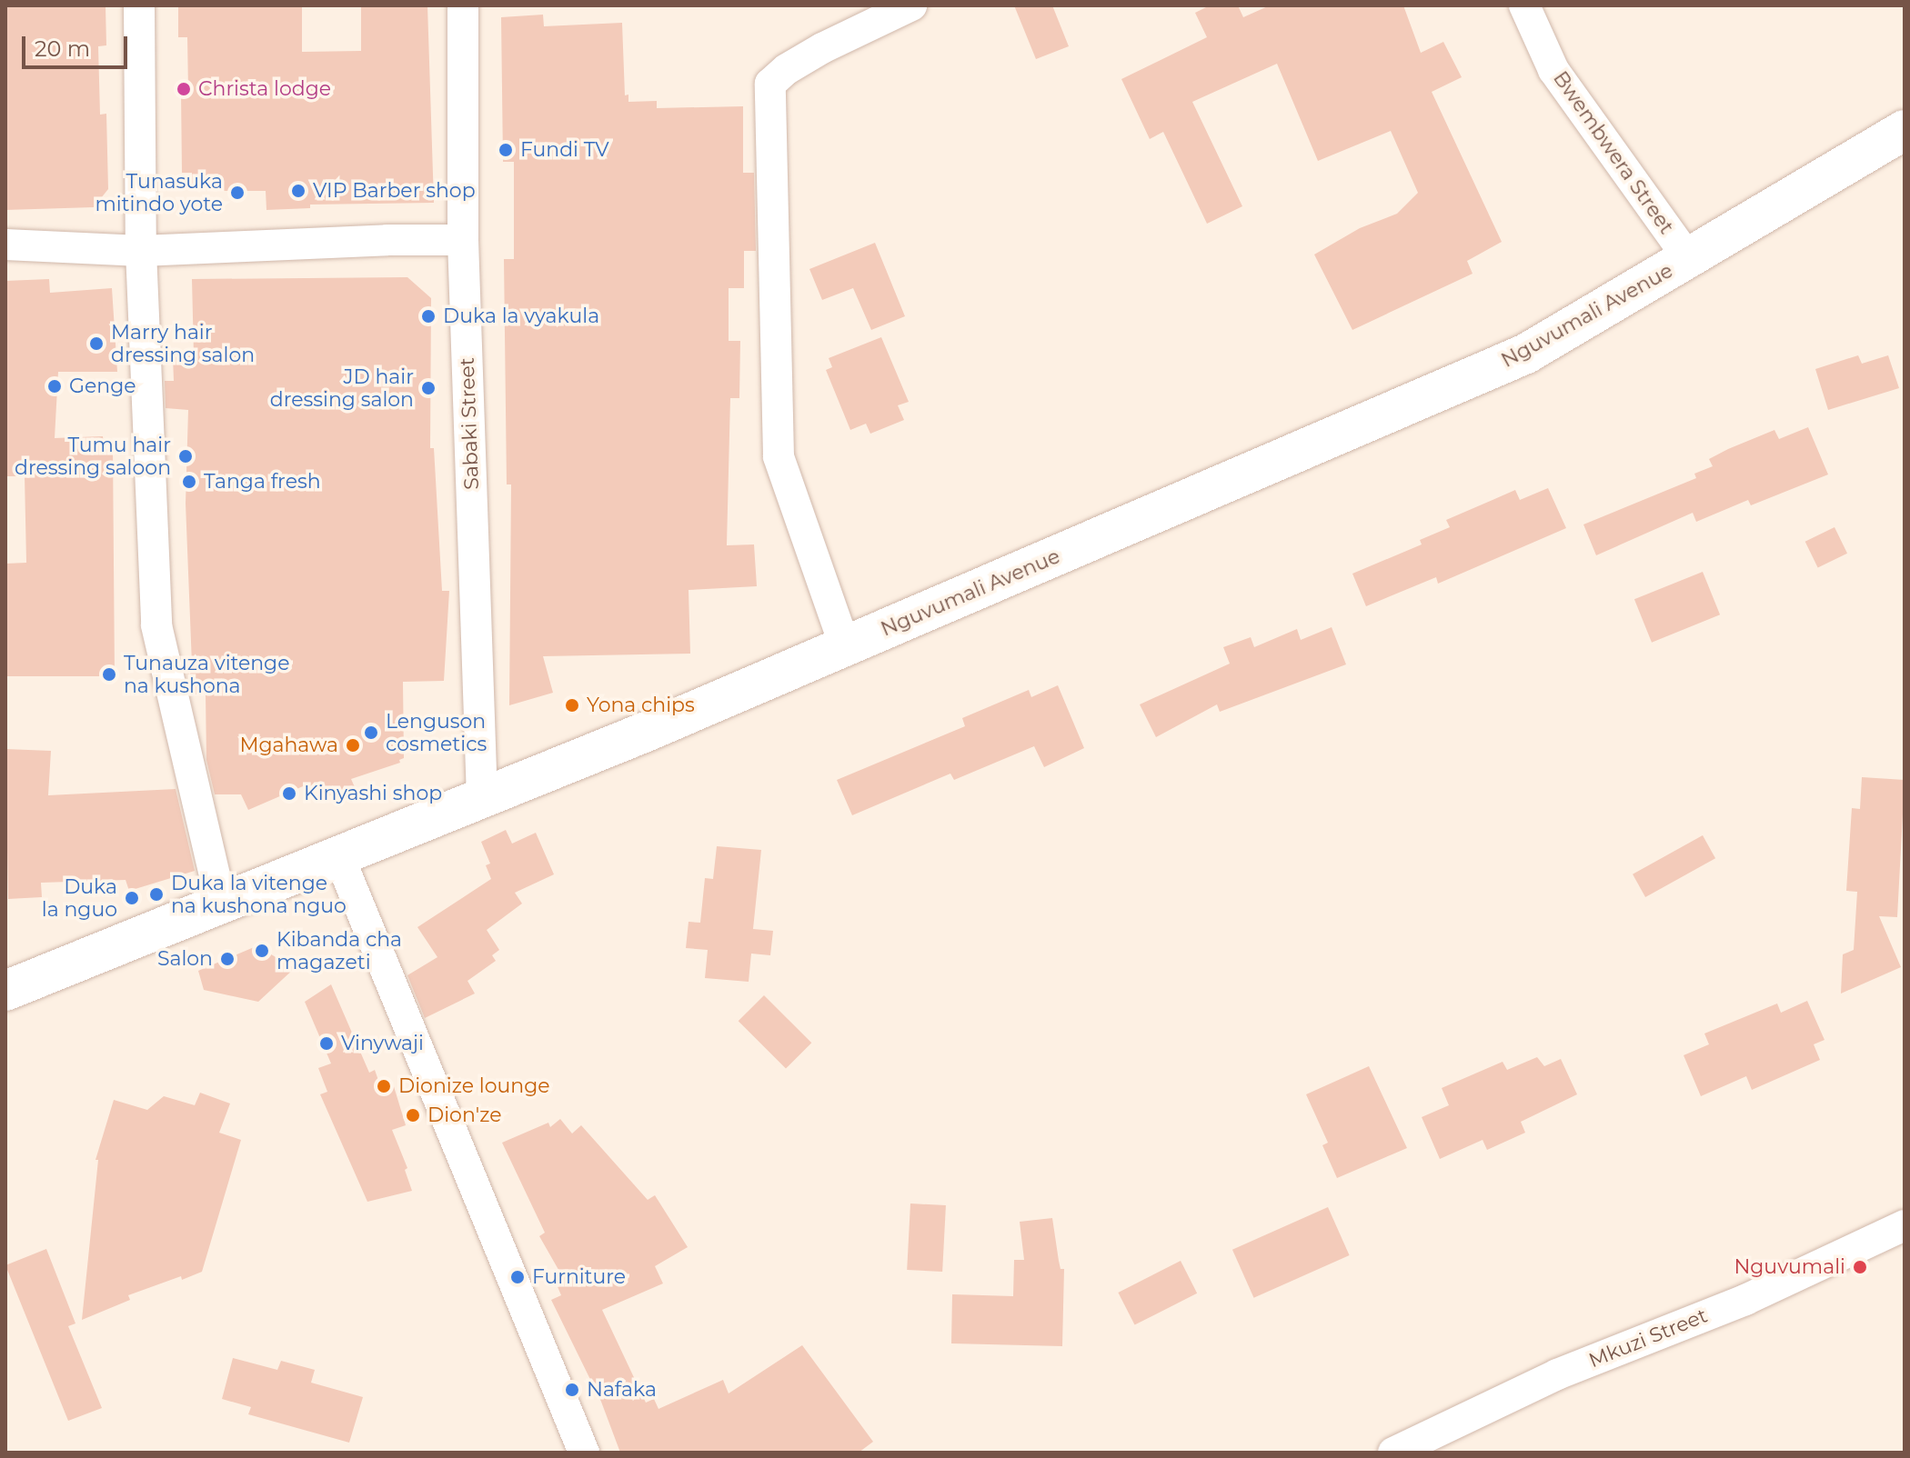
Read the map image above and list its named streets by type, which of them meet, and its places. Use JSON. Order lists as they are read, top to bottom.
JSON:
{
  "streets": {
    "street": [
      "Bwembwera Street",
      "Nguvumali Avenue",
      "Sabaki Street",
      "Mkuzi Street"
    ]
  },
  "crossings": [
    ["Bwembwera Street", "Nguvumali Avenue"],
    ["Nguvumali Avenue", "Sabaki Street"]
  ],
  "places": [
    "Christa lodge",
    "Fundi TV",
    "VIP Barber shop",
    "Tunasuka mitindo yote",
    "Duka la vyakula",
    "Marry hair dressing salon",
    "Genge",
    "JD hair dressing salon",
    "Tumu hair dressing saloon",
    "Tanga fresh",
    "Tunauza vitenge na kushona",
    "Yona chips",
    "Lenguson cosmetics",
    "Mgahawa",
    "Kinyashi shop",
    "Duka la vitenge na kushona nguo",
    "Duka la nguo",
    "Kibanda cha magazeti",
    "Salon",
    "Vinywaji",
    "Dionize lounge",
    "Dion'ze",
    "Nguvumali",
    "Furniture",
    "Nafaka"
  ],
  "scale_bar": "20 m"
}
